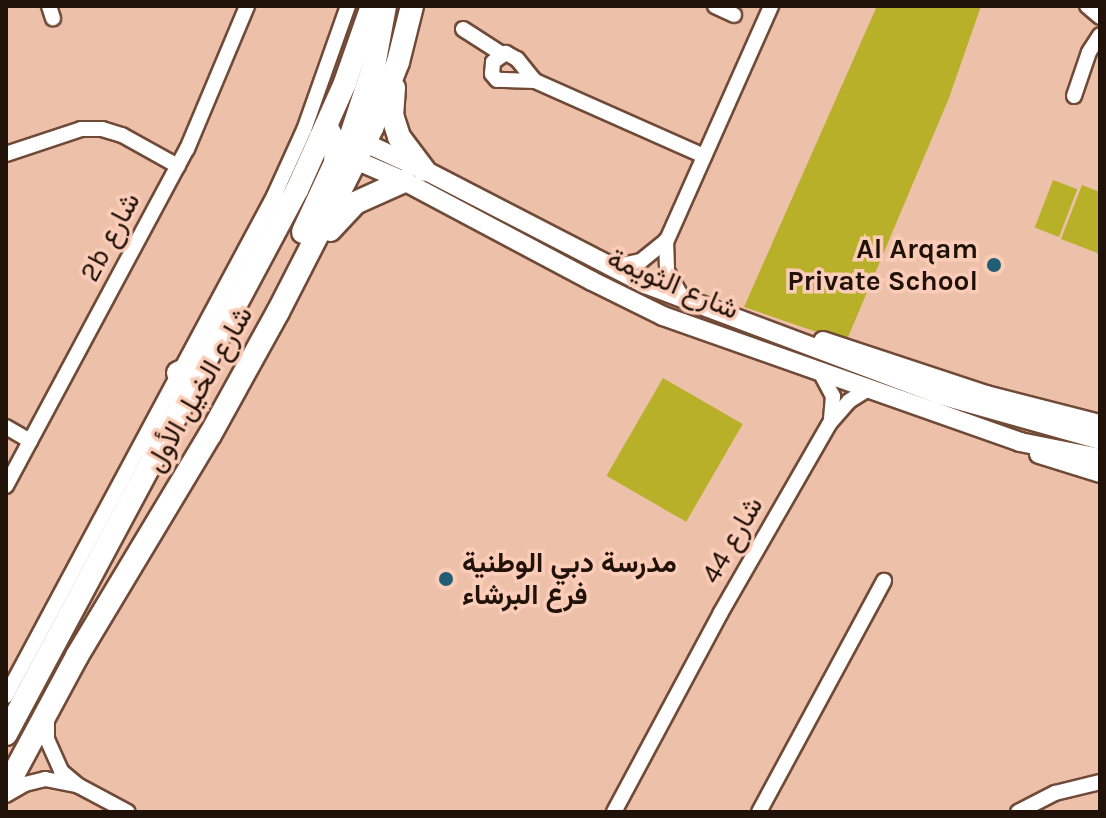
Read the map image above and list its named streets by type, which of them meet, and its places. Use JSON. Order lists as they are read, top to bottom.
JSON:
{
  "streets": {
    "main road": ["شارع الخيل الأول"],
    "street": ["2b شارع", "شارع الثويمة", "شارع 44"]
  },
  "crossings": [
    ["شارع الثويمة", "شارع الخيل الأول"],
    ["شارع الثويمة", "شارع 44"]
  ],
  "places": ["Al Arqam Private School", "مدرسة دبي الوطنية فرع البرشاء"]
}
